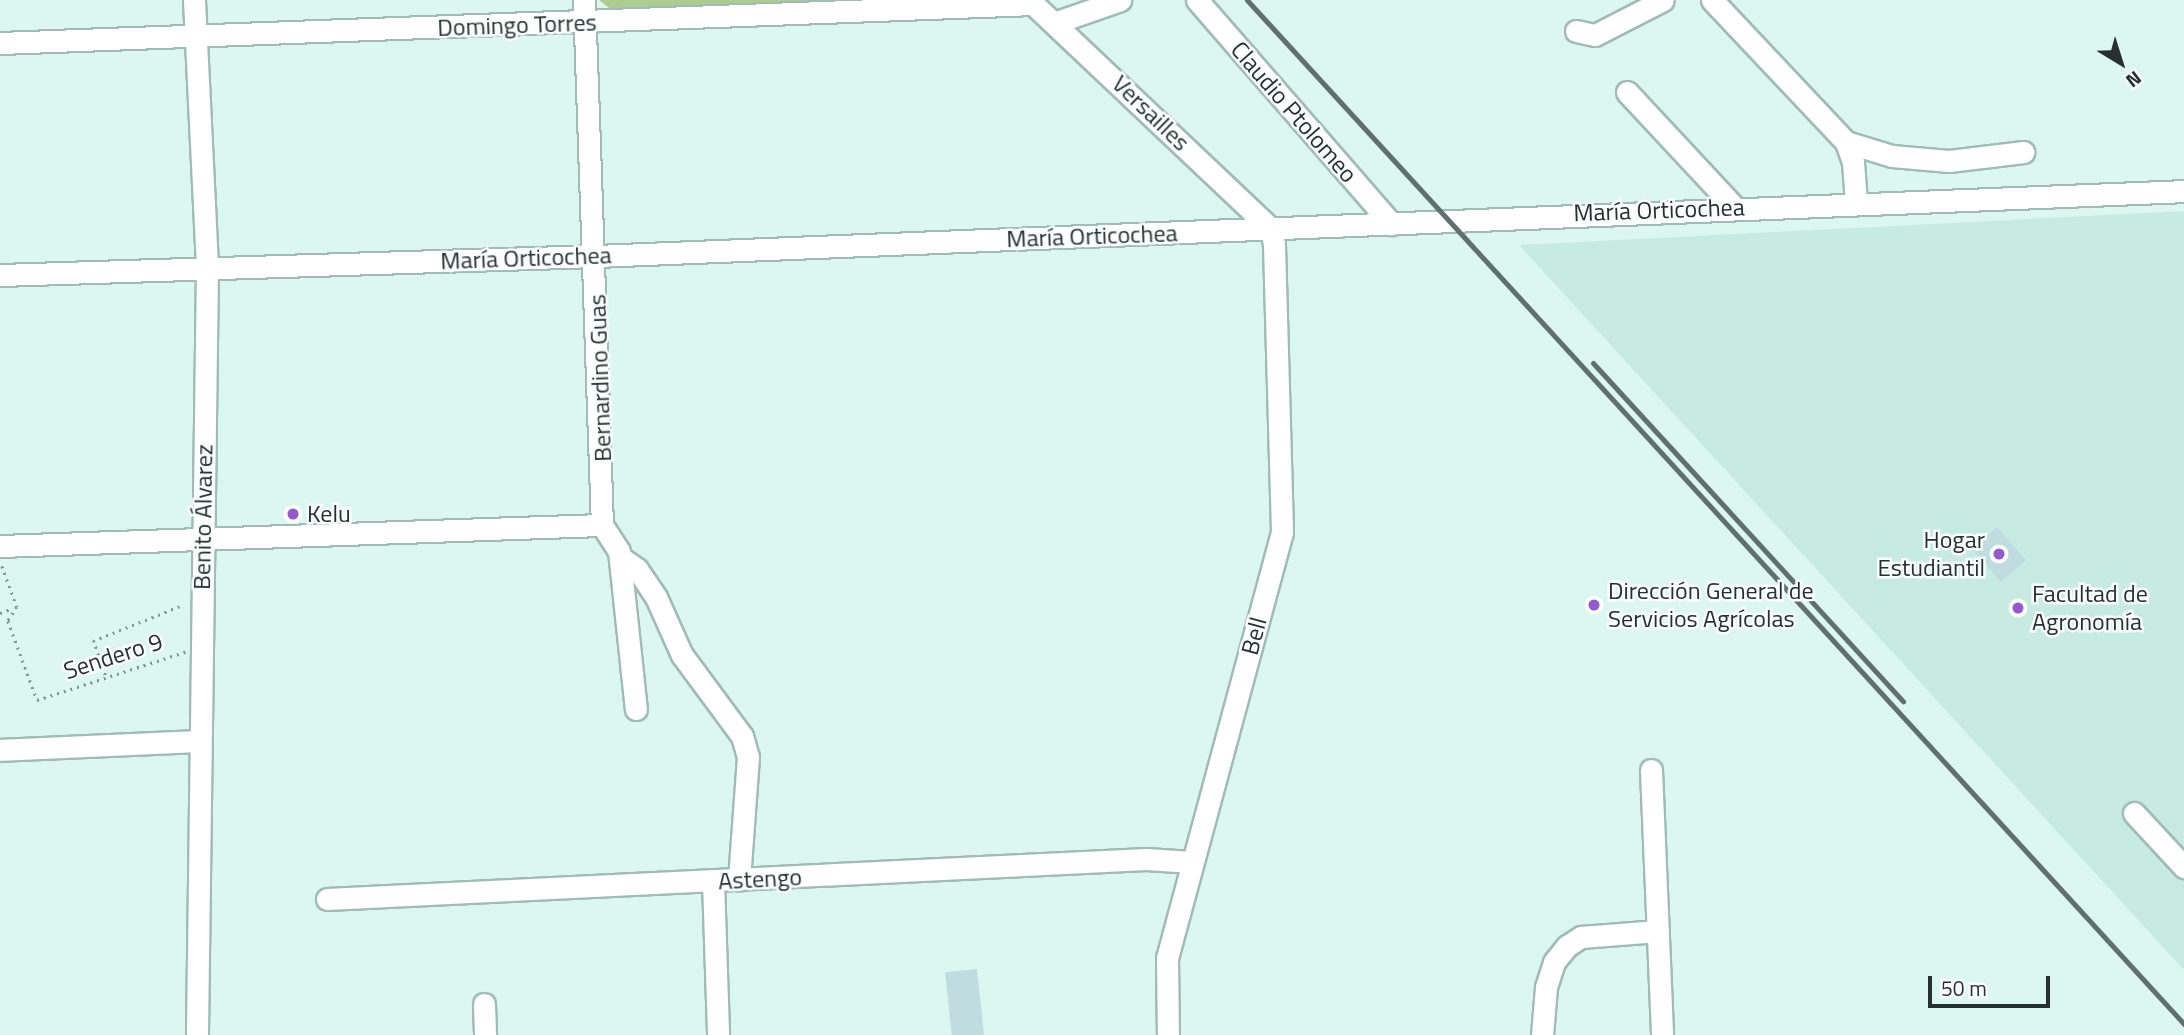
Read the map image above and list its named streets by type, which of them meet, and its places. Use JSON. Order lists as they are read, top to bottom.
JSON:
{
  "streets": {
    "street": [
      "Domingo Torres",
      "Claudio Ptolomeo",
      "Versailles",
      "María Orticochea",
      "Bernardino Guas",
      "Benito Álvarez",
      "Bell",
      "Astengo"
    ],
    "path": ["Sendero 9"]
  },
  "crossings": [
    ["Domingo Torres", "Versailles"],
    ["Domingo Torres", "Bernardino Guas"],
    ["Domingo Torres", "Benito Álvarez"],
    ["Claudio Ptolomeo", "María Orticochea"],
    ["Versailles", "María Orticochea"],
    ["Versailles", "Bell"],
    ["María Orticochea", "Bernardino Guas"],
    ["María Orticochea", "Benito Álvarez"],
    ["María Orticochea", "Bell"],
    ["Benito Álvarez", "Sendero 9"],
    ["Bell", "Astengo"]
  ],
  "places": [
    "Kelu",
    "Hogar Estudiantil",
    "Dirección General de Servicios Agrícolas",
    "Facultad de Agronomía"
  ],
  "scale_bar": "50 m",
  "north": "bottom right"
}
